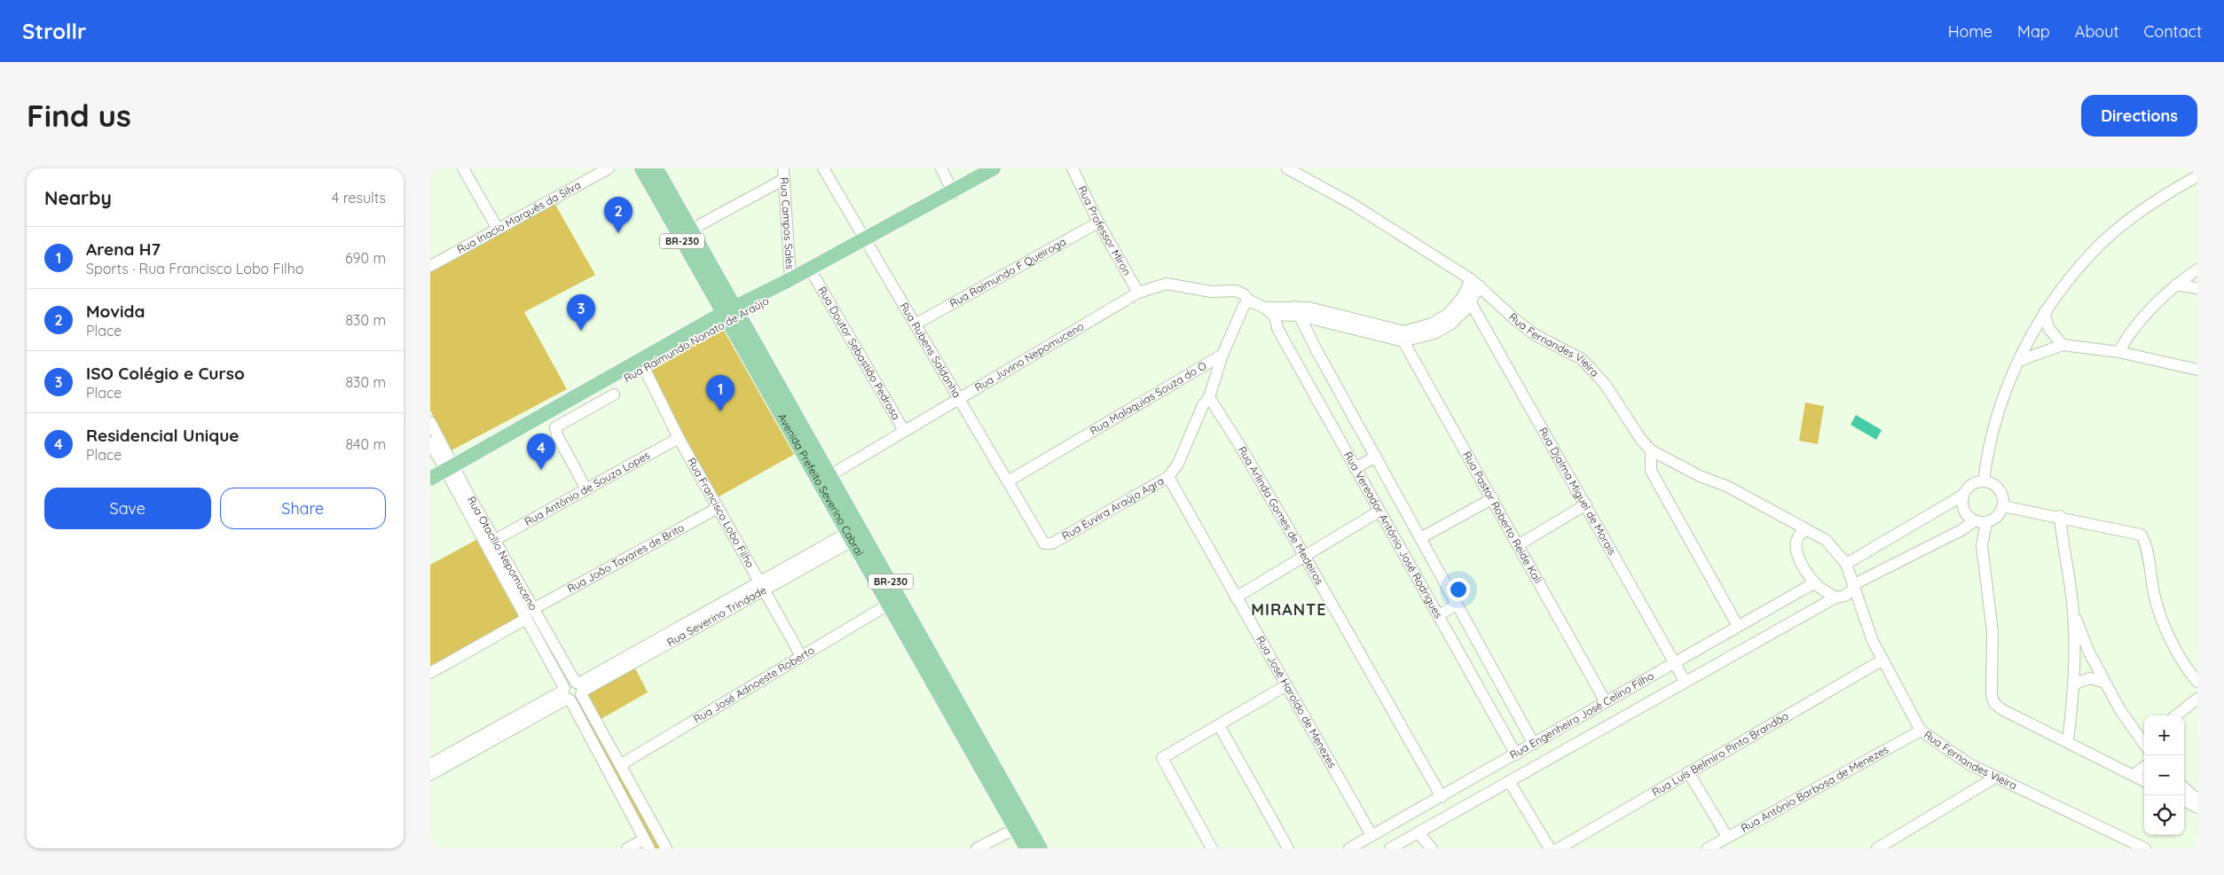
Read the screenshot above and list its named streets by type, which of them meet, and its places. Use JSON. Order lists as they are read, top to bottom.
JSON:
{
  "streets": {
    "main road": ["BR-230", "Rua Raimundo Nonato de Araújo", "Avenida Prefeito Severino Cabral"],
    "street": [
      "Rua Inacio Marquês da Silva",
      "Rua Campos Sales",
      "Rua Professor Miron",
      "Rua Raimundo F Queiroga",
      "Rua Fernandes Vieira",
      "Rua Rubens Saldanha",
      "Rua Doutor Sebastião Pedrosa",
      "Rua Juvino Nepomuceno",
      "Rua Malaquias Souza do O",
      "Rua Antônio de Souza Lopes",
      "Rua Djalma Miguel de Morais",
      "Rua Euvira Araújo Agra",
      "Rua Francisco Lobo Filho",
      "Rua Arlinda Gomes de Medeiros",
      "Rua Pastor Roberto Reide Kali",
      "Rua Vereador Antônio José Rodrigues",
      "Rua Otacílio Nepomuceno",
      "Rua João Tavares de Brito",
      "Rua Severino Trindade",
      "Rua José Adnoeste Roberto",
      "Rua José Haroldo de Menezes",
      "Rua Engenheiro José Celino Filho",
      "Rua Luís Belmiro Pinto Brandão",
      "Rua Antônio Barbosa de Menezes"
    ]
  },
  "crossings": [
    ["Rua Campos Sales", "Rua Raimundo Nonato de Araújo"],
    ["Rua Professor Miron", "Rua Raimundo F Queiroga"],
    ["Rua Professor Miron", "Rua Juvino Nepomuceno"],
    ["Rua Raimundo F Queiroga", "Rua Rubens Saldanha"],
    ["Rua Raimundo Nonato de Araújo", "Rua Rubens Saldanha"],
    ["Rua Raimundo Nonato de Araújo", "Rua Doutor Sebastião Pedrosa"],
    ["Rua Raimundo Nonato de Araújo", "Avenida Prefeito Severino Cabral"],
    ["Rua Raimundo Nonato de Araújo", "Rua Francisco Lobo Filho"],
    ["Rua Raimundo Nonato de Araújo", "Rua Otacílio Nepomuceno"],
    ["Rua Fernandes Vieira", "Rua Engenheiro José Celino Filho"],
    ["Rua Fernandes Vieira", "Rua Luís Belmiro Pinto Brandão"],
    ["Rua Fernandes Vieira", "Rua Antônio Barbosa de Menezes"],
    ["Rua Rubens Saldanha", "Rua Juvino Nepomuceno"],
    ["Rua Rubens Saldanha", "Rua Malaquias Souza do O"],
    ["Rua Rubens Saldanha", "Rua Euvira Araújo Agra"],
    ["Rua Doutor Sebastião Pedrosa", "Rua Juvino Nepomuceno"],
    ["Rua Juvino Nepomuceno", "Avenida Prefeito Severino Cabral"],
    ["Rua Malaquias Souza do O", "Rua Euvira Araújo Agra"],
    ["Avenida Prefeito Severino Cabral", "Rua Severino Trindade"],
    ["Avenida Prefeito Severino Cabral", "Rua José Adnoeste Roberto"],
    ["Rua Antônio de Souza Lopes", "Rua Francisco Lobo Filho"],
    ["Rua Antônio de Souza Lopes", "Rua Otacílio Nepomuceno"],
    ["Rua Djalma Miguel de Morais", "Rua Engenheiro José Celino Filho"],
    ["Rua Euvira Araújo Agra", "Rua Arlinda Gomes de Medeiros"],
    ["Rua Euvira Araújo Agra", "Rua José Haroldo de Menezes"],
    ["Rua Francisco Lobo Filho", "Rua João Tavares de Brito"],
    ["Rua Francisco Lobo Filho", "Rua Severino Trindade"],
    ["Rua Francisco Lobo Filho", "Rua José Adnoeste Roberto"],
    ["Rua Arlinda Gomes de Medeiros", "Rua Engenheiro José Celino Filho"],
    ["Rua Pastor Roberto Reide Kali", "Rua Engenheiro José Celino Filho"],
    ["Rua Vereador Antônio José Rodrigues", "Rua Engenheiro José Celino Filho"],
    ["Rua Otacílio Nepomuceno", "Rua João Tavares de Brito"],
    ["Rua Otacílio Nepomuceno", "Rua Severino Trindade"],
    ["Rua Otacílio Nepomuceno", "Rua José Adnoeste Roberto"],
    ["Rua José Haroldo de Menezes", "Rua Engenheiro José Celino Filho"]
  ],
  "districts": ["MIRANTE"],
  "page": {
    "header": "Strollr",
    "nav": [
      "Home",
      "Map",
      "About",
      "Contact"
    ],
    "buttons": [
      "Directions",
      ["Save", "Share"]
    ],
    "title": "Find us",
    "heading": ["Nearby", "4 results"],
    "pins": [
      "2",
      "3",
      "1",
      "4"
    ],
    "list": [
      {
        "mark": "1",
        "name": "Arena H7",
        "note": "Sports · Rua Francisco Lobo Filho",
        "value": "690 m"
      },
      {
        "mark": "2",
        "name": "Movida",
        "note": "Place",
        "value": "830 m"
      },
      {
        "mark": "3",
        "name": "ISO Colégio e Curso",
        "note": "Place",
        "value": "830 m"
      },
      {
        "mark": "4",
        "name": "Residencial Unique",
        "note": "Place",
        "value": "840 m"
      }
    ],
    "map_buttons": ["+", "−"]
  }
}
